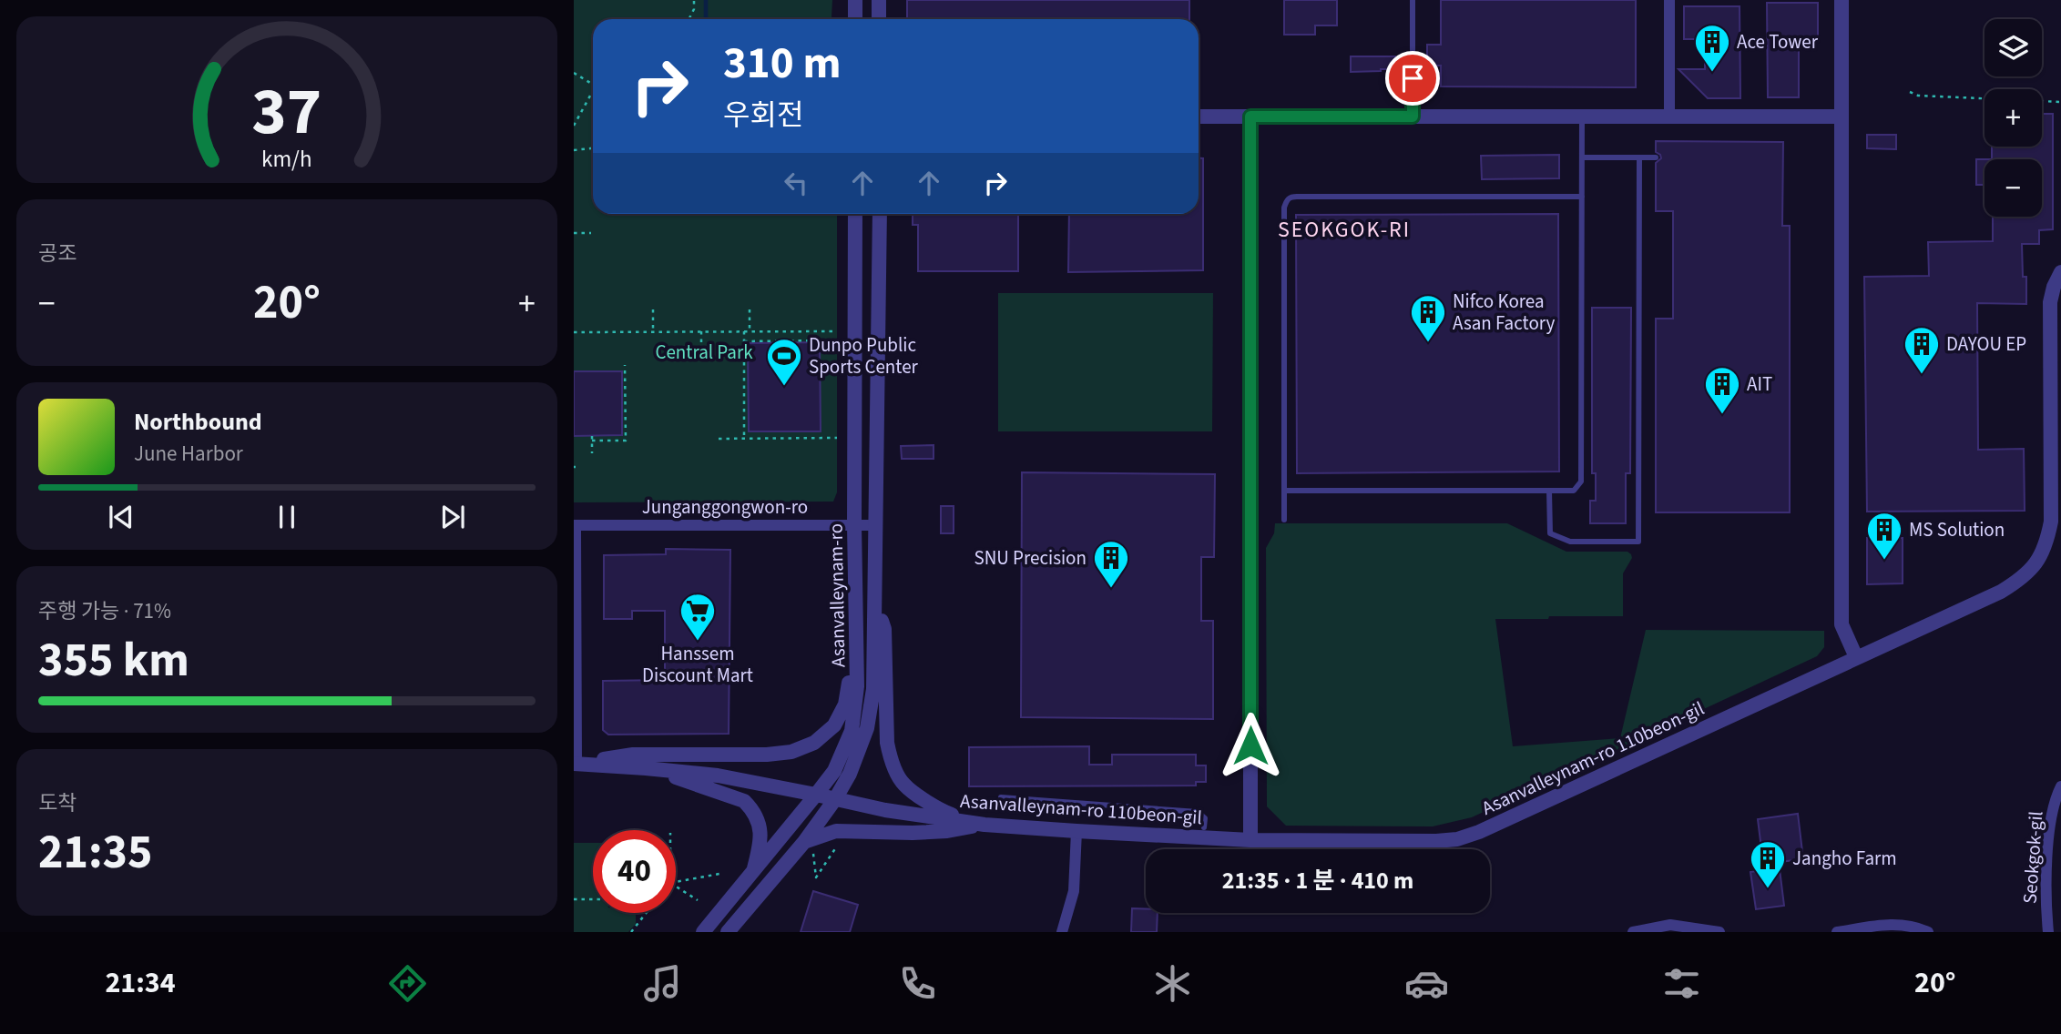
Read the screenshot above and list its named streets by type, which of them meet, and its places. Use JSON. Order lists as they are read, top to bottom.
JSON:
{
  "streets": {
    "street": [
      "Junganggongwon-ro",
      "Asanvalleynam-ro",
      "Asanvalleynam-ro 110beon-gil",
      "Seokgok-gil"
    ]
  },
  "crossings": [
    ["Junganggongwon-ro", "Asanvalleynam-ro"],
    ["Asanvalleynam-ro", "Asanvalleynam-ro 110beon-gil"]
  ],
  "districts": ["SEOKGOK-RI"],
  "parks": ["Central Park"],
  "places": {
    "building": [
      "Ace Tower",
      "Nifco Korea Asan Factory",
      "DAYOU EP",
      "AIT",
      "MS Solution",
      "SNU Precision",
      "Jangho Farm"
    ],
    "sports": ["Dunpo Public Sports Center"],
    "supermarket": ["Hanssem Discount Mart"]
  },
  "page": {
    "map_buttons": ["+", "−"],
    "turn": ["310 m", "우회전"],
    "tile": [
      "공조",
      ["주행 가능 · 71%", "355 km"],
      ["도착", "21:35"]
    ],
    "heat": ["−", "20°", "+"],
    "song": ["Northbound", "June Harbor"],
    "limit": "40",
    "trip": "21:35 · 1 분 · 410 m",
    "tabs": ["21:34", "20°"],
    "gauge": ["37", "km/h"]
  }
}
